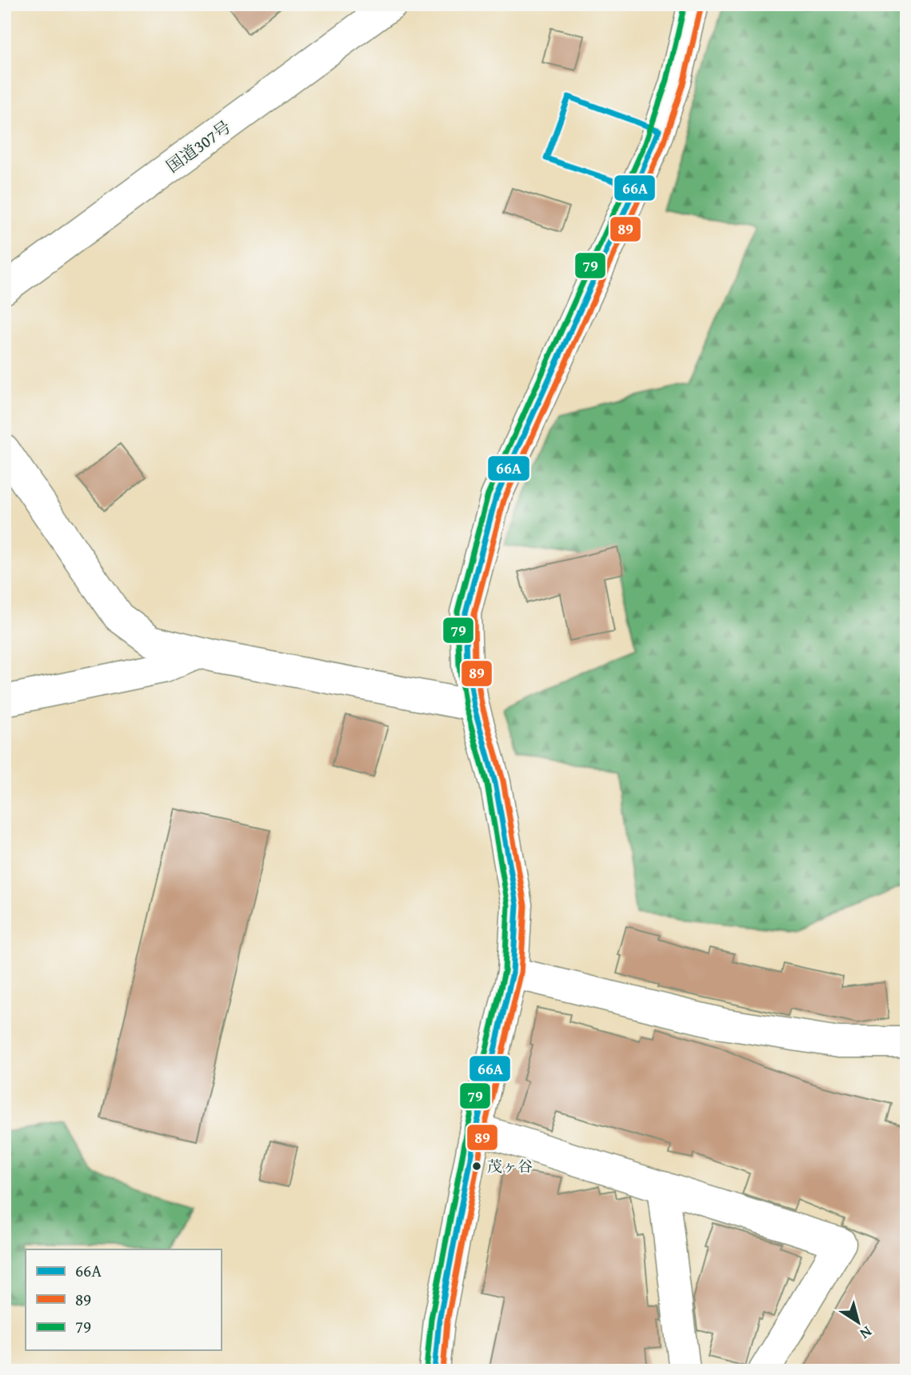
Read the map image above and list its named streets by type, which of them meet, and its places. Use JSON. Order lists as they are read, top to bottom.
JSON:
{
  "streets": {
    "main road": ["国道307号"]
  },
  "places": ["茂ヶ谷"],
  "lines": ["transit line 79", "transit line 89", "transit line 66A"],
  "legend": ["66A", "89", "79"],
  "north": "bottom right"
}
